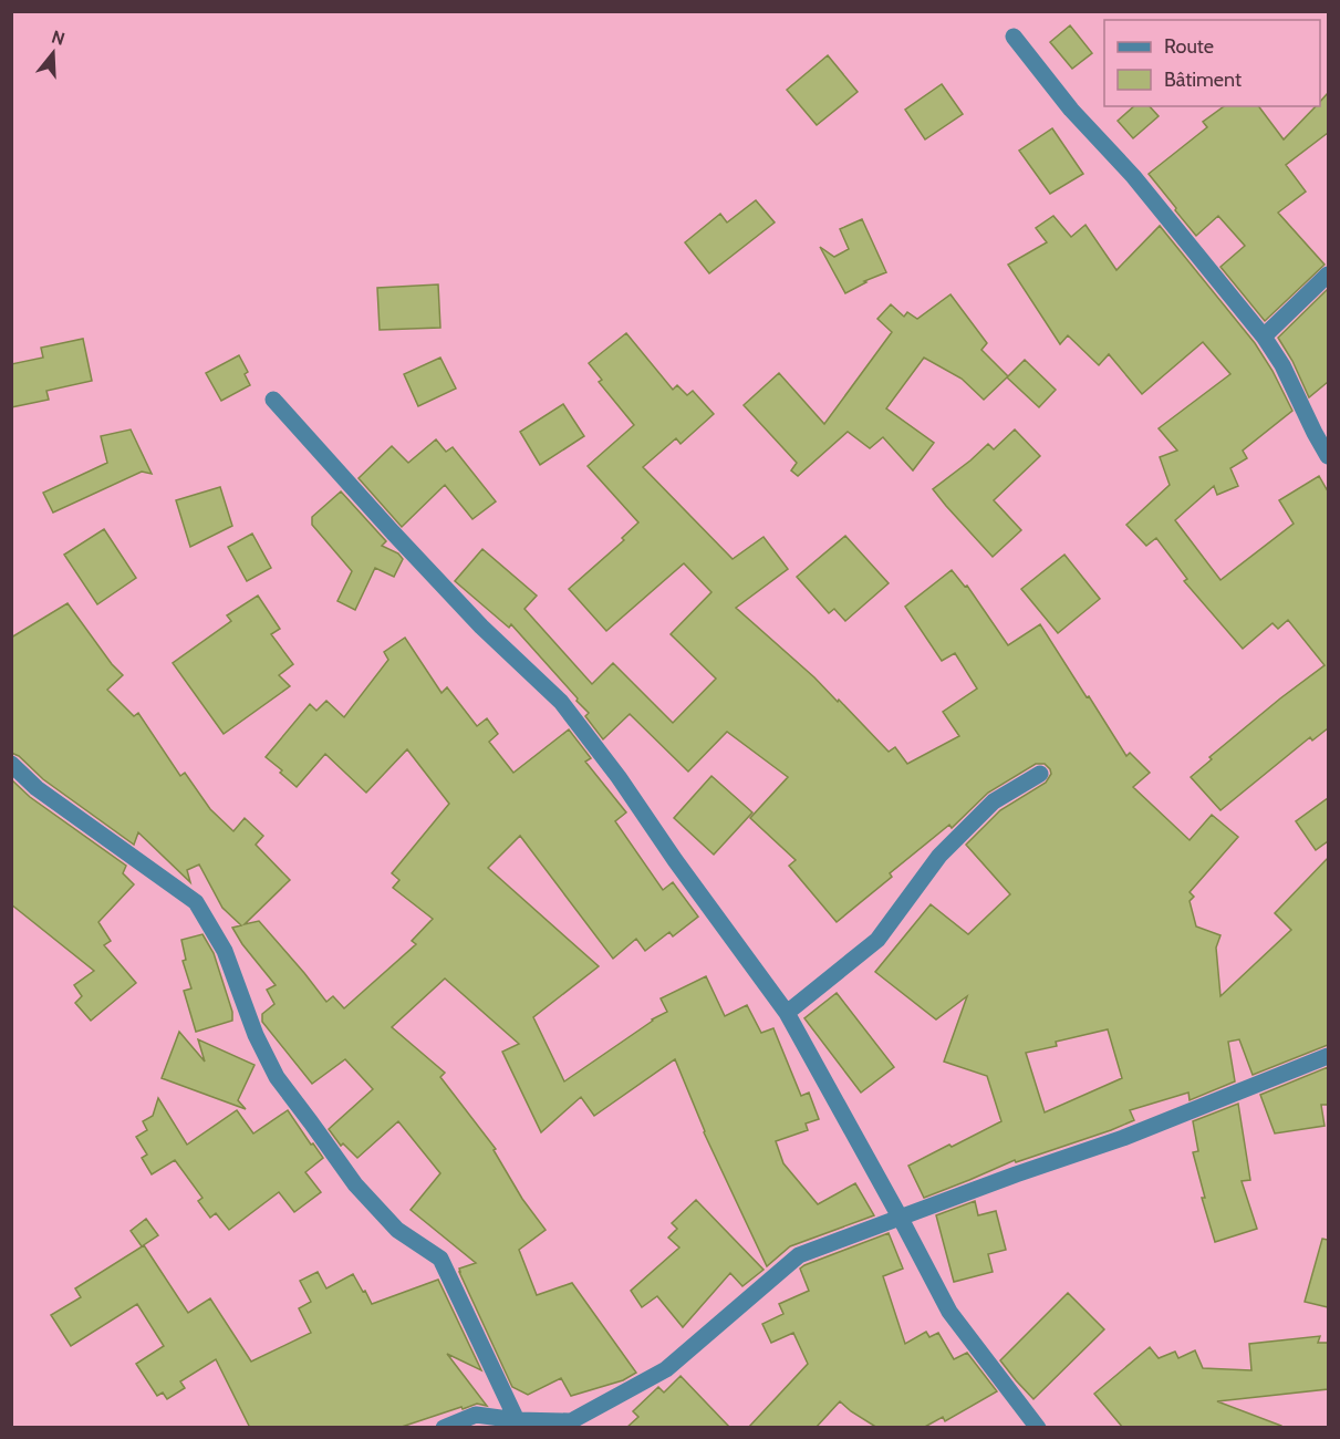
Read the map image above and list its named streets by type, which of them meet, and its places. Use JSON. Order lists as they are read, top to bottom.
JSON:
{
  "legend": ["Route", "Bâtiment"],
  "north": "top"
}
